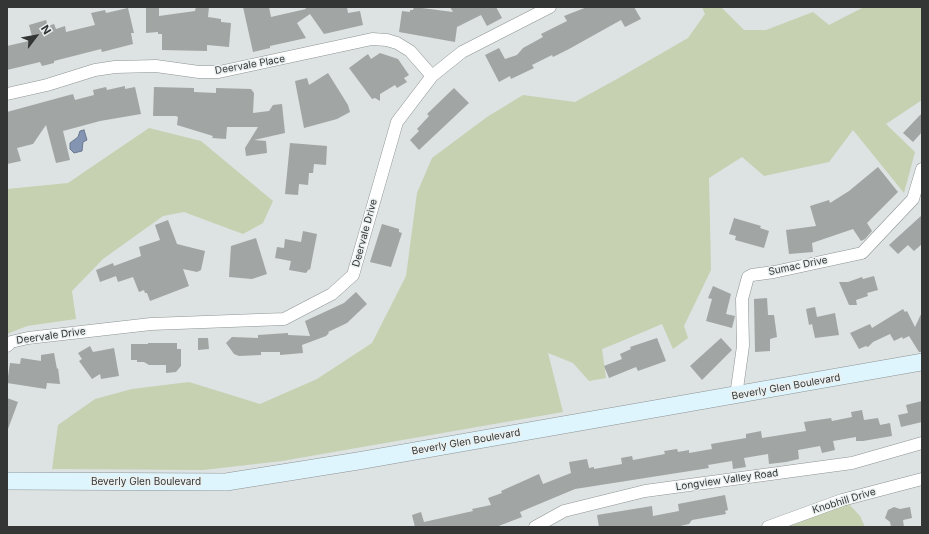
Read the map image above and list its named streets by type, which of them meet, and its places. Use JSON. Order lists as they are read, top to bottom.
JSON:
{
  "streets": {
    "main road": ["Beverly Glen Boulevard"],
    "street": [
      "Deervale Place",
      "Deervale Drive",
      "Sumac Drive",
      "Longview Valley Road",
      "Knobhill Drive"
    ]
  },
  "crossings": [
    ["Deervale Place", "Deervale Drive"],
    ["Sumac Drive", "Beverly Glen Boulevard"]
  ],
  "north": "top right"
}
